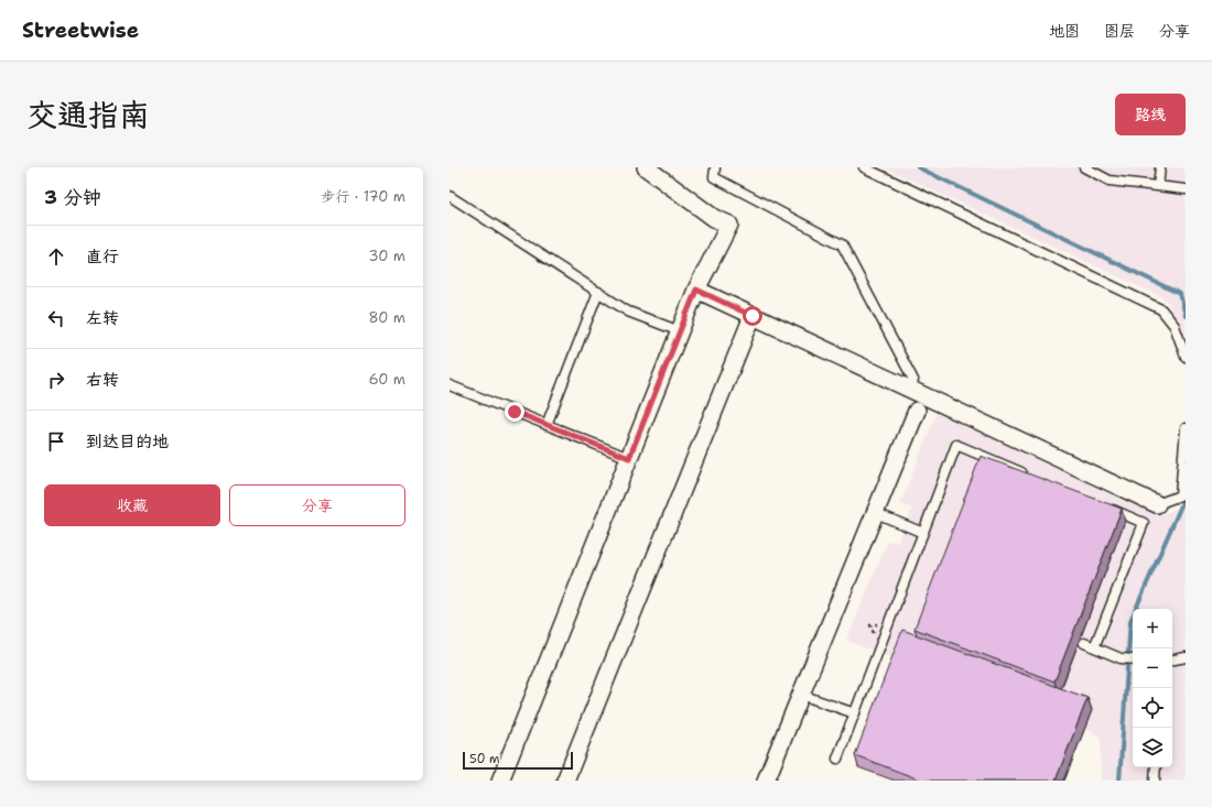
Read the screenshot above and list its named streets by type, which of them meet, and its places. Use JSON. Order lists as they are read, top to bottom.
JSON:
{
  "scale_bar": "50 m",
  "page": {
    "header": "Streetwise",
    "nav": ["地图", "图层", "分享"],
    "title": "交通指南",
    "buttons": [
      "路线",
      ["收藏", "分享"]
    ],
    "heading": ["3 分钟", "步行 · 170 m"],
    "list": [
      ["直行", "30 m"],
      ["左转", "80 m"],
      ["右转", "60 m"],
      "到达目的地"
    ],
    "map_buttons": ["+", "−"],
    "scale": "50 m"
  }
}
